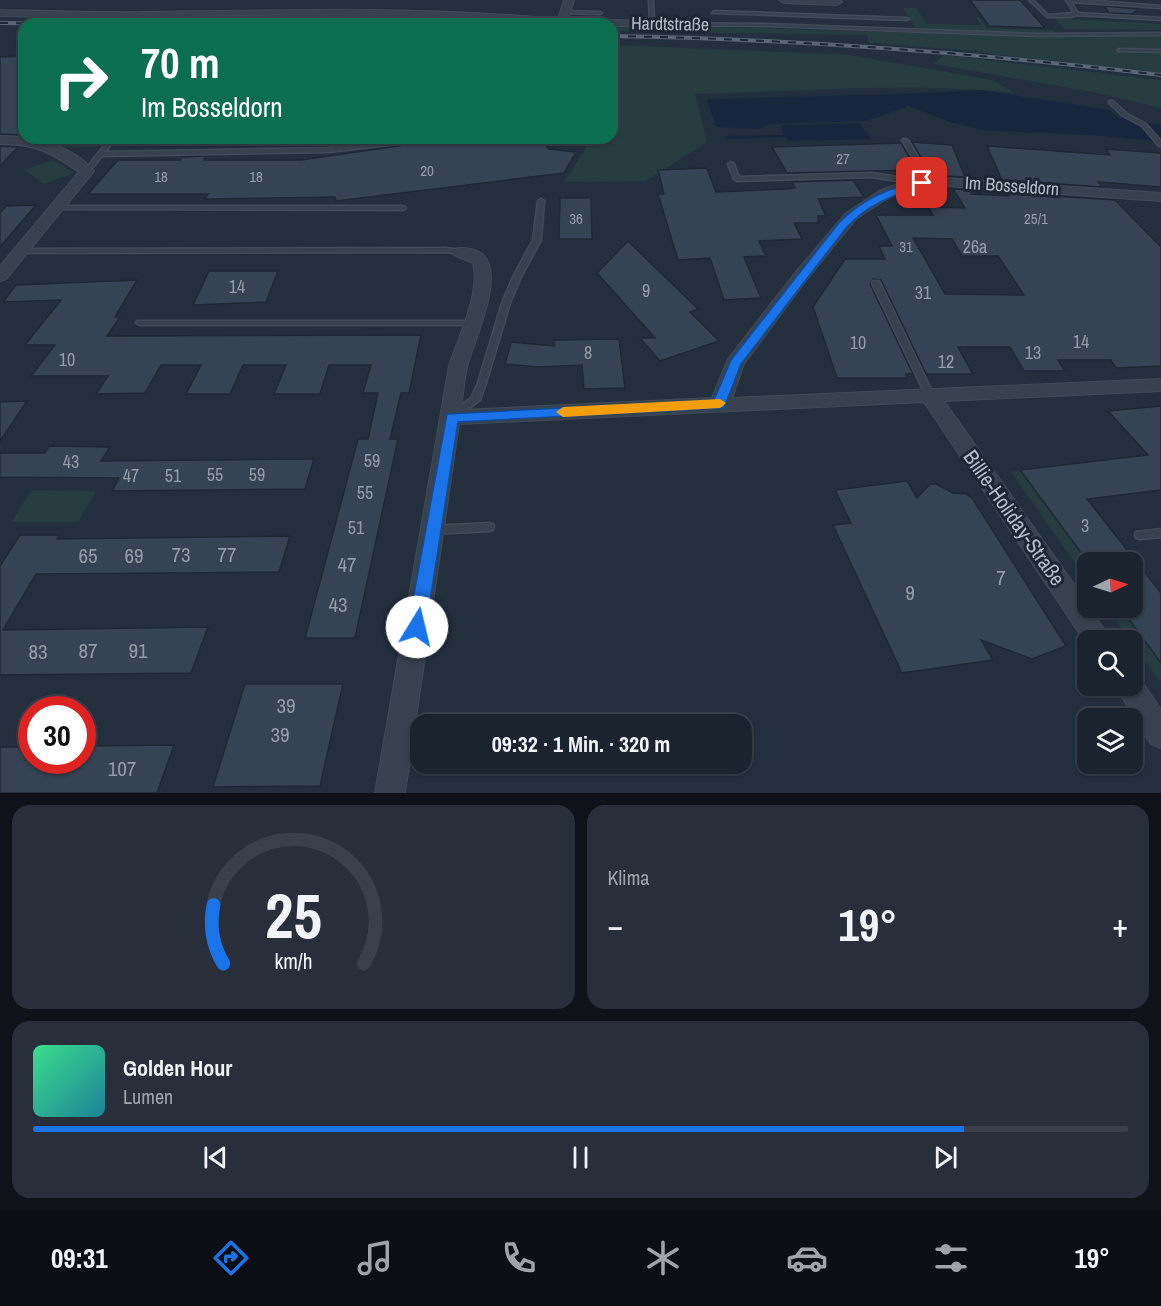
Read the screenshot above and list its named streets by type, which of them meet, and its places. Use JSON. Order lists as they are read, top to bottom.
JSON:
{
  "streets": {
    "street": ["Hardtstraße", "Im Bosseldorn", "Billie-Holiday-Straße"]
  },
  "house_numbers": [
    "27",
    "20",
    "18",
    "18",
    "36",
    "25/1",
    "31",
    "26a",
    "14",
    "9",
    "31",
    "14",
    "10",
    "8",
    "13",
    "10",
    "12",
    "59",
    "43",
    "55",
    "59",
    "47",
    "51",
    "55",
    "3",
    "51",
    "73",
    "77",
    "65",
    "69",
    "47",
    "7",
    "9",
    "43",
    "87",
    "91",
    "83",
    "39",
    "39",
    "107"
  ],
  "north": "right",
  "page": {
    "turn": ["70 m", "Im Bosseldorn"],
    "limit": "30",
    "trip": "09:32 · 1 Min. · 320 m",
    "tile": "Klima",
    "heat": ["−", "19°", "+"],
    "song": ["Golden Hour", "Lumen"],
    "tabs": ["09:31", "19°"],
    "gauge": ["25", "km/h"]
  }
}
